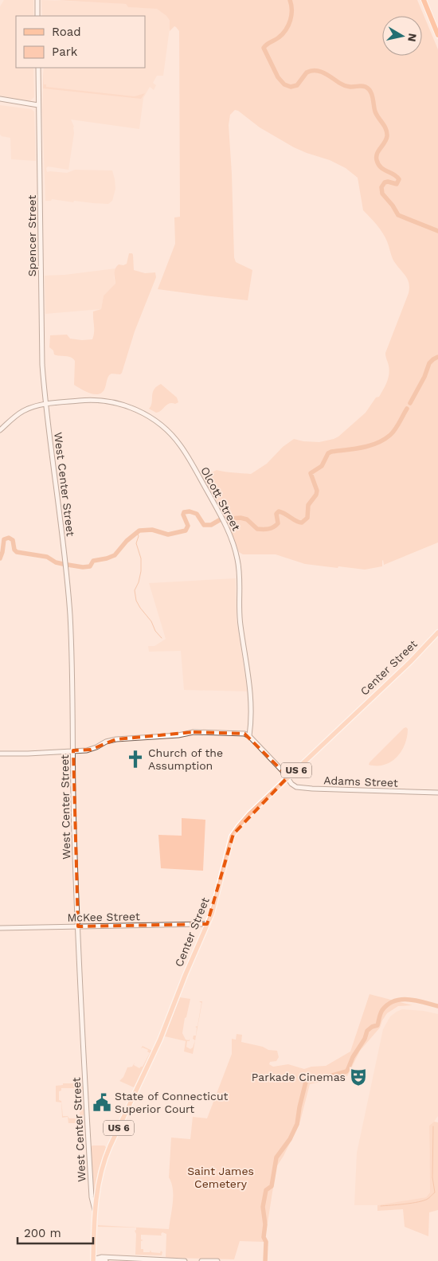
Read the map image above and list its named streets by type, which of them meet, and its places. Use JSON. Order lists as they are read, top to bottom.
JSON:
{
  "streets": {
    "main road": [
      "Spencer Street",
      "West Center Street",
      "Olcott Street",
      "Center Street",
      "US 6",
      "Adams Street",
      "McKee Street"
    ]
  },
  "crossings": [
    ["Spencer Street", "West Center Street"],
    ["Spencer Street", "Olcott Street"],
    ["West Center Street", "Olcott Street"],
    ["West Center Street", "Center Street"],
    ["West Center Street", "McKee Street"],
    ["Center Street", "Adams Street"],
    ["Center Street", "McKee Street"]
  ],
  "parks": ["Saint James Cemetery"],
  "places": {
    "church": ["Church of the Assumption"],
    "theatre": ["Parkade Cinemas"],
    "public building": ["State of Connecticut Superior Court"]
  },
  "legend": ["Road", "Park"],
  "scale_bar": "200 m",
  "north": "right"
}
